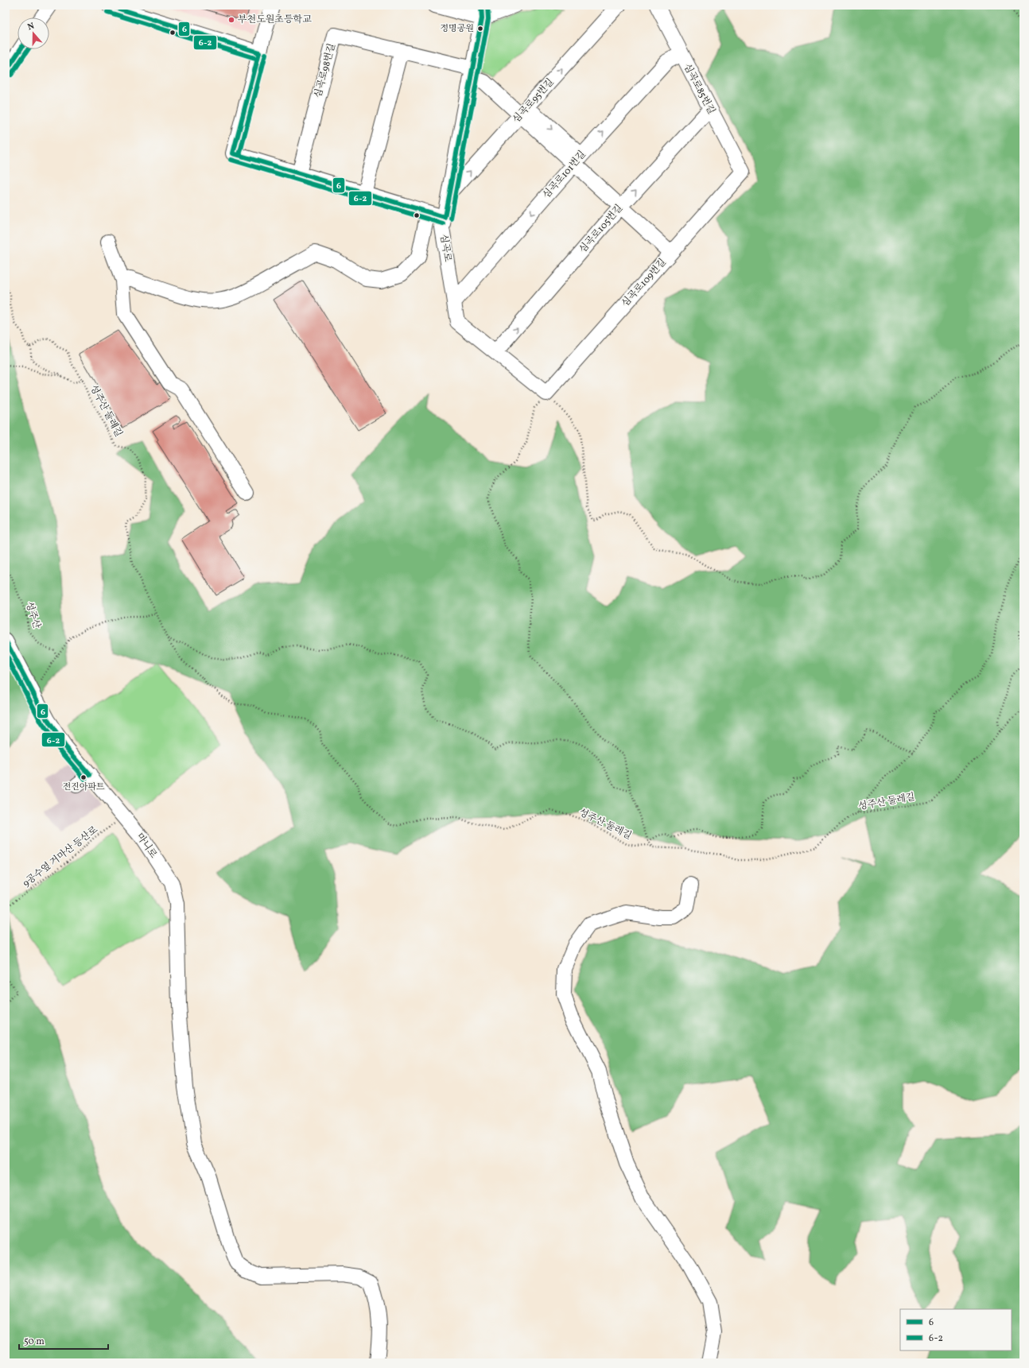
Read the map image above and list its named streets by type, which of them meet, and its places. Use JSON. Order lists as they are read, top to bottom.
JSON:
{
  "streets": {
    "street": [
      "심곡로98번길",
      "심곡로85번길",
      "심곡로95번길",
      "심곡로101번길",
      "심곡로105번길",
      "심곡로",
      "심곡로109번길",
      "마니로"
    ],
    "path": ["성주산 둘레길", "성주산", "9공수옆 거마산 등산로"]
  },
  "crossings": [
    ["심곡로98번길", "심곡로95번길"],
    ["심곡로98번길", "심곡로101번길"],
    ["심곡로98번길", "심곡로105번길"],
    ["심곡로98번길", "심곡로"],
    ["심곡로98번길", "심곡로109번길"],
    ["심곡로85번길", "심곡로101번길"],
    ["심곡로85번길", "심곡로105번길"],
    ["심곡로85번길", "심곡로109번길"],
    ["심곡로95번길", "심곡로"],
    ["심곡로101번길", "심곡로"],
    ["심곡로105번길", "심곡로"],
    ["심곡로", "심곡로109번길"],
    ["마니로", "9공수옆 거마산 등산로"]
  ],
  "one_way": ["심곡로95번길", "심곡로105번길"],
  "places": ["부천도원초등학교", "정명공원", "전진아파트"],
  "lines": ["transit line 6", "transit line 6-2"],
  "legend": ["6", "6-2"],
  "scale_bar": "50 m",
  "north": "top"
}
